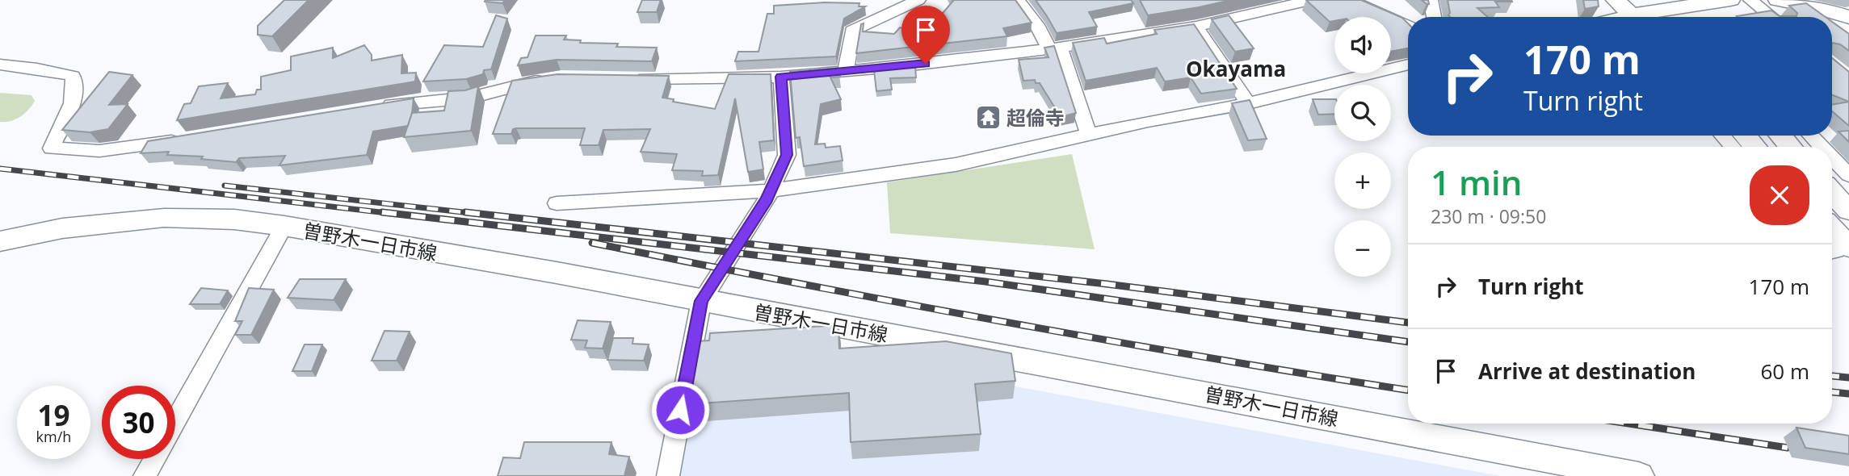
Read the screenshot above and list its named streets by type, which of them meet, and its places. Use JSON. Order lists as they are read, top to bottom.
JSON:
{
  "streets": {
    "main road": ["曽野木一日市線"]
  },
  "districts": ["Okayama"],
  "places": {
    "temple": ["超倫寺"]
  },
  "page": {
    "map_buttons": ["+", "−"],
    "turn": ["170 m", "Turn right"],
    "heading": ["1 min", "230 m · 09:50"],
    "list": [
      {
        "name": "Turn right",
        "value": "170 m"
      },
      {
        "name": "Arrive at destination",
        "value": "60 m"
      }
    ],
    "speed": "19 km/h",
    "limit": "30"
  }
}
